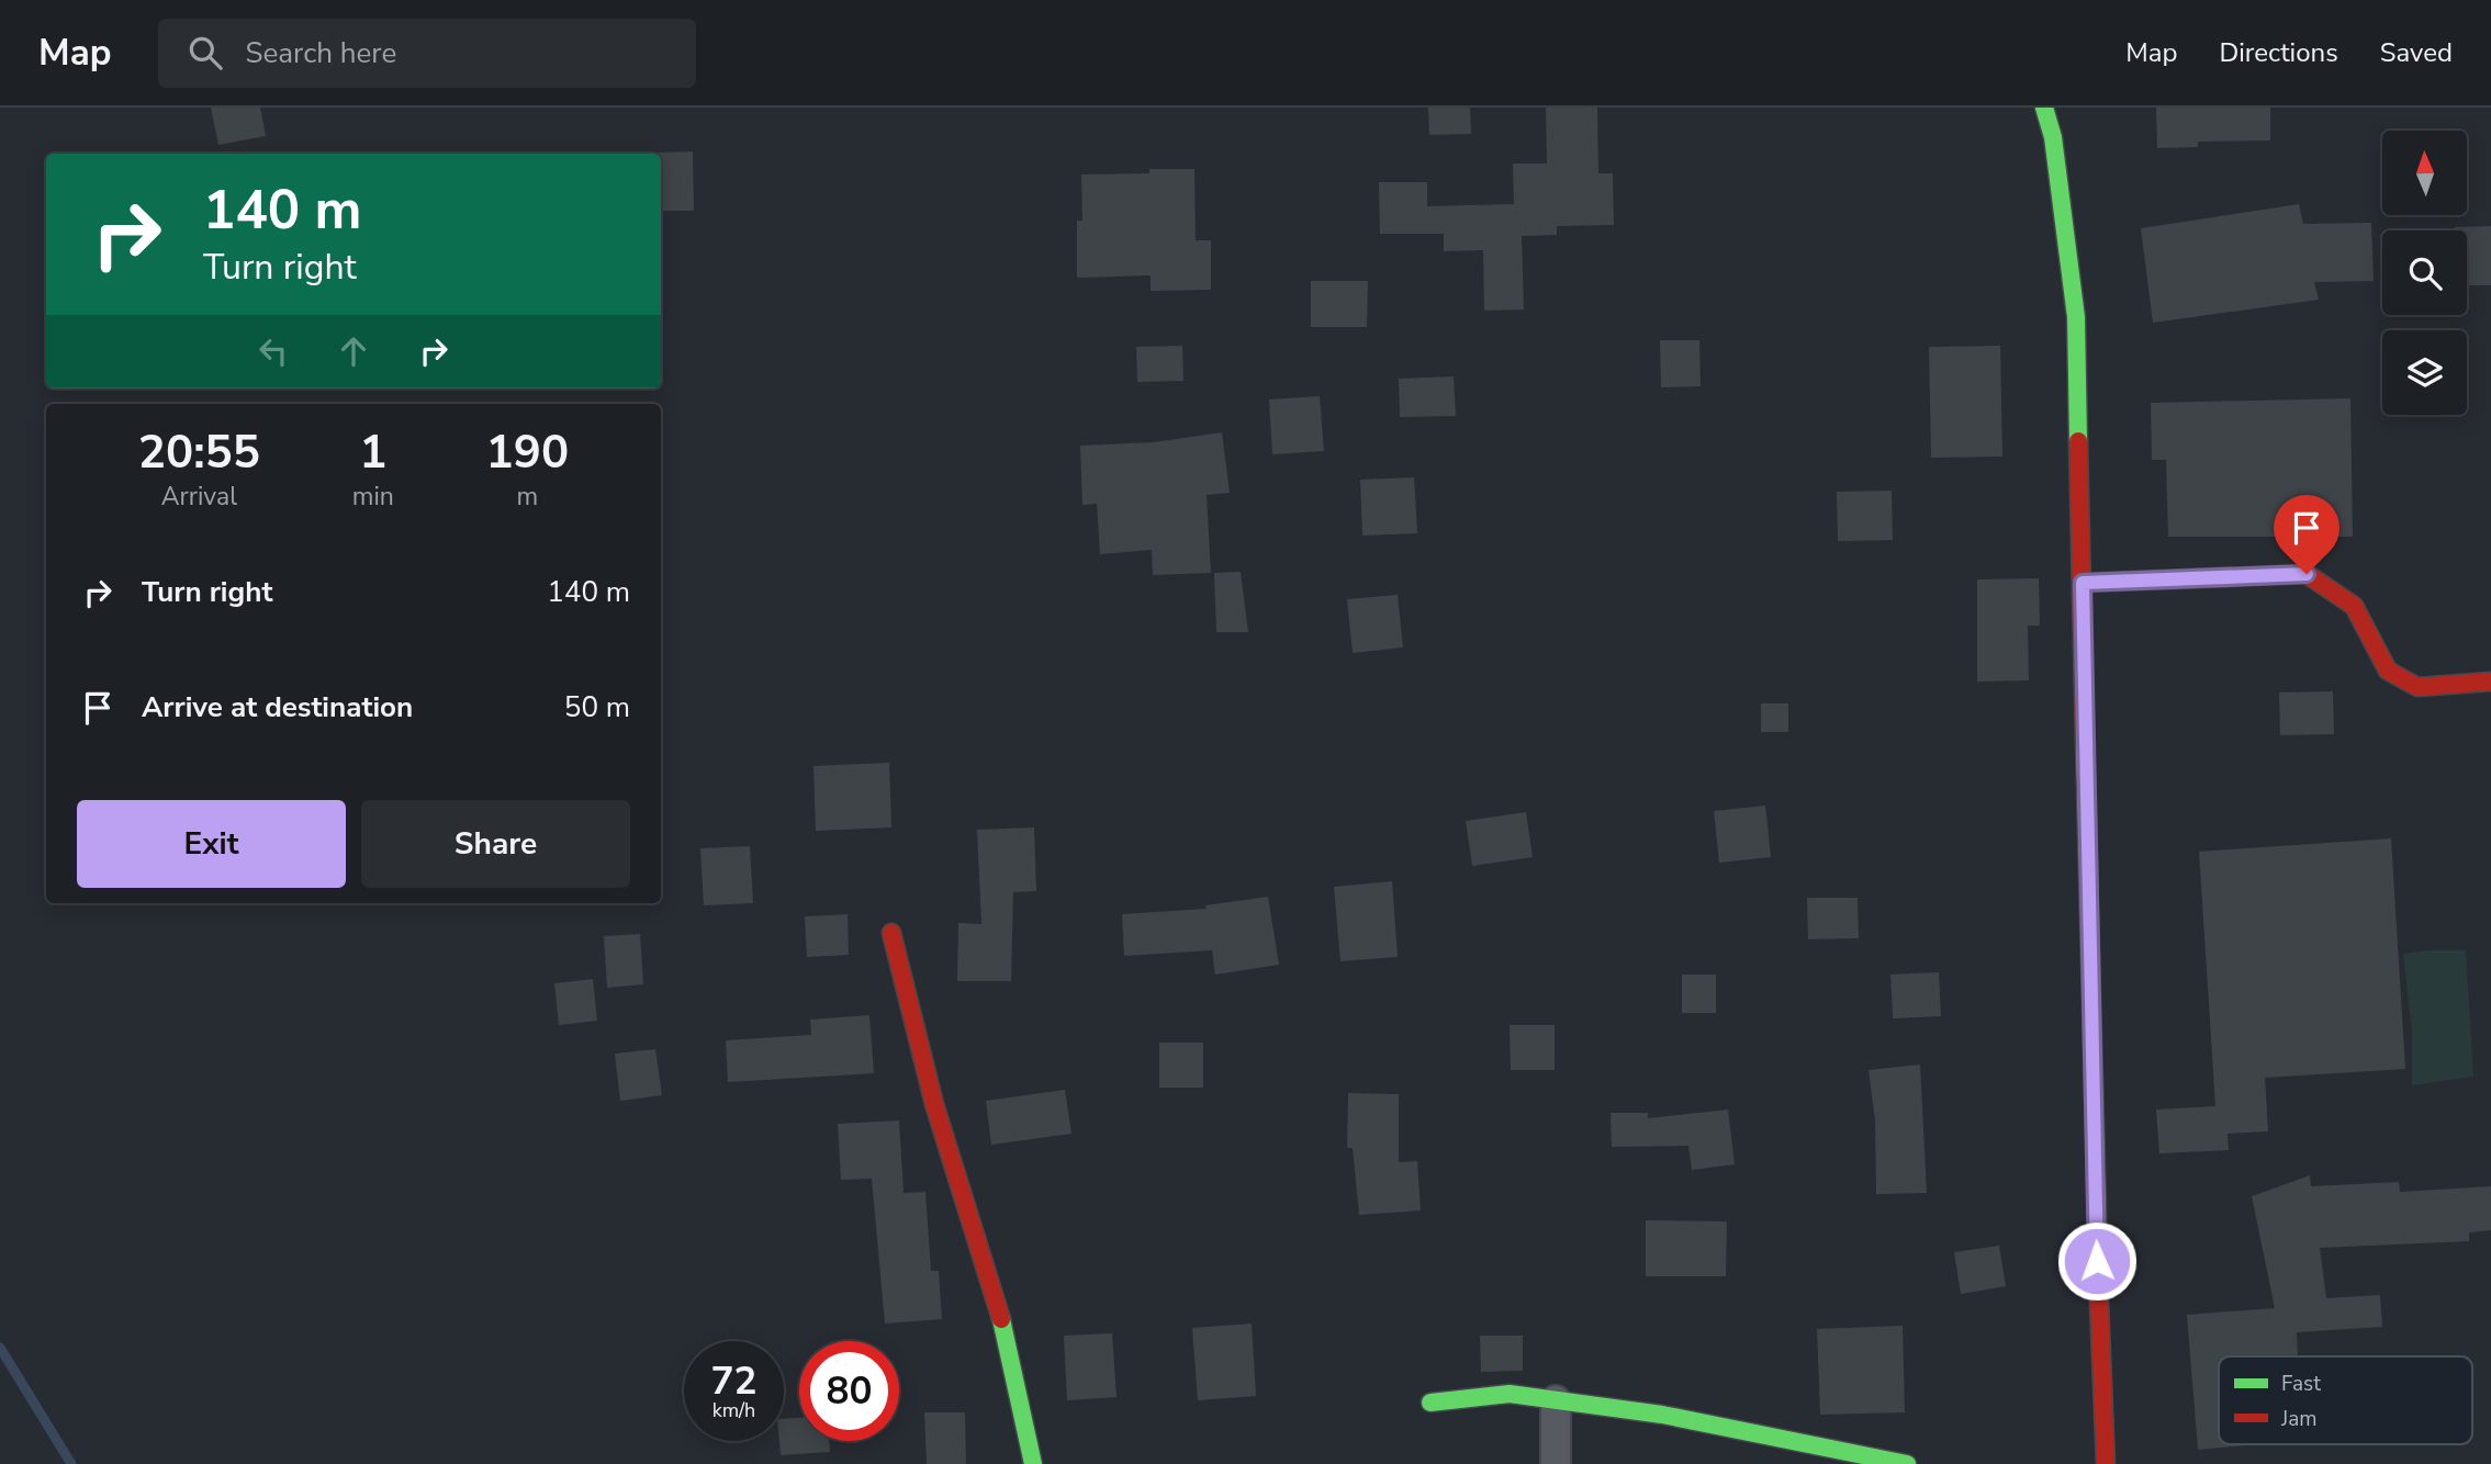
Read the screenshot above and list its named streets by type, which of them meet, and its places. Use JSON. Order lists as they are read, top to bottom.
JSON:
{
  "legend": ["Fast", "Jam"],
  "north": "top",
  "page": {
    "header": "Map",
    "search": "Search here",
    "nav": ["Map", "Directions", "Saved"],
    "turn": ["140 m", "Turn right"],
    "eta": [
      "20:55",
      "Arrival",
      "1",
      "min",
      "190",
      "m"
    ],
    "list": [
      {
        "name": "Turn right",
        "value": "140 m"
      },
      {
        "name": "Arrive at destination",
        "value": "50 m"
      }
    ],
    "buttons": ["Exit", "Share"],
    "speed": "72 km/h",
    "limit": "80"
  }
}
